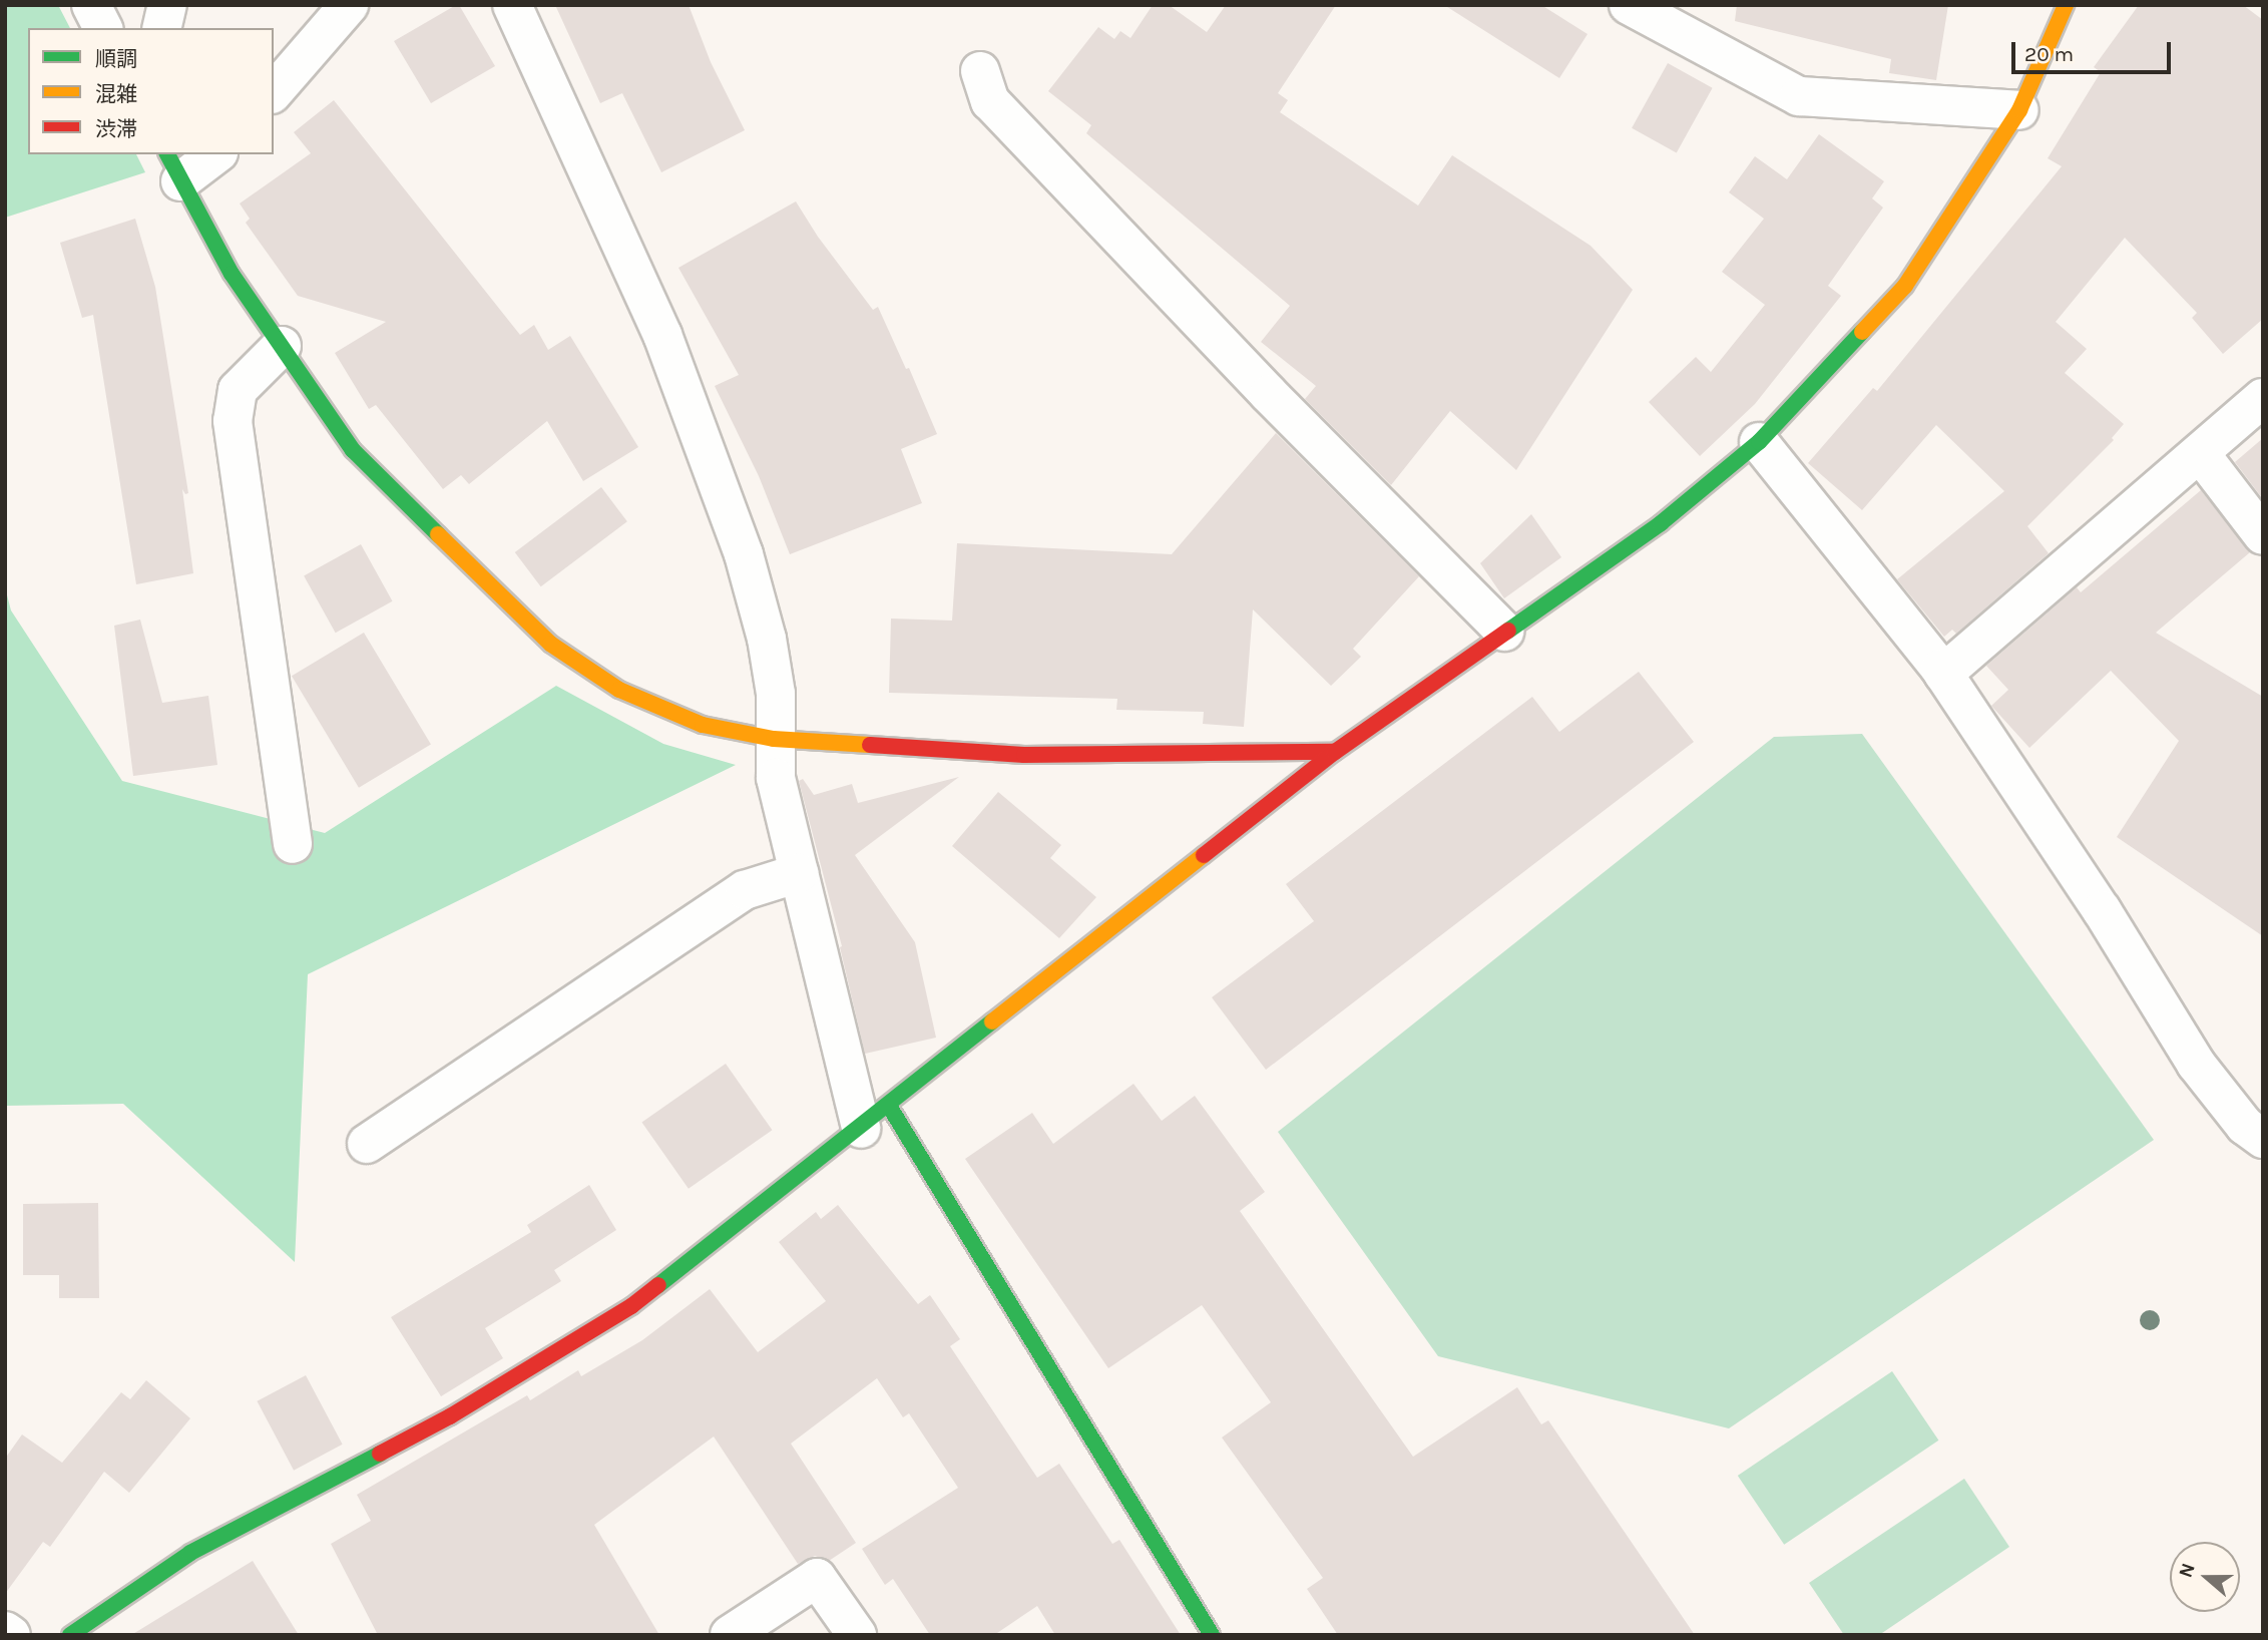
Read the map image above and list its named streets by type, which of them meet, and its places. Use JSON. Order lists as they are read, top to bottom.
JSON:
{
  "legend": ["順調", "混雑", "渋滞"],
  "scale_bar": "20 m",
  "north": "left"
}
